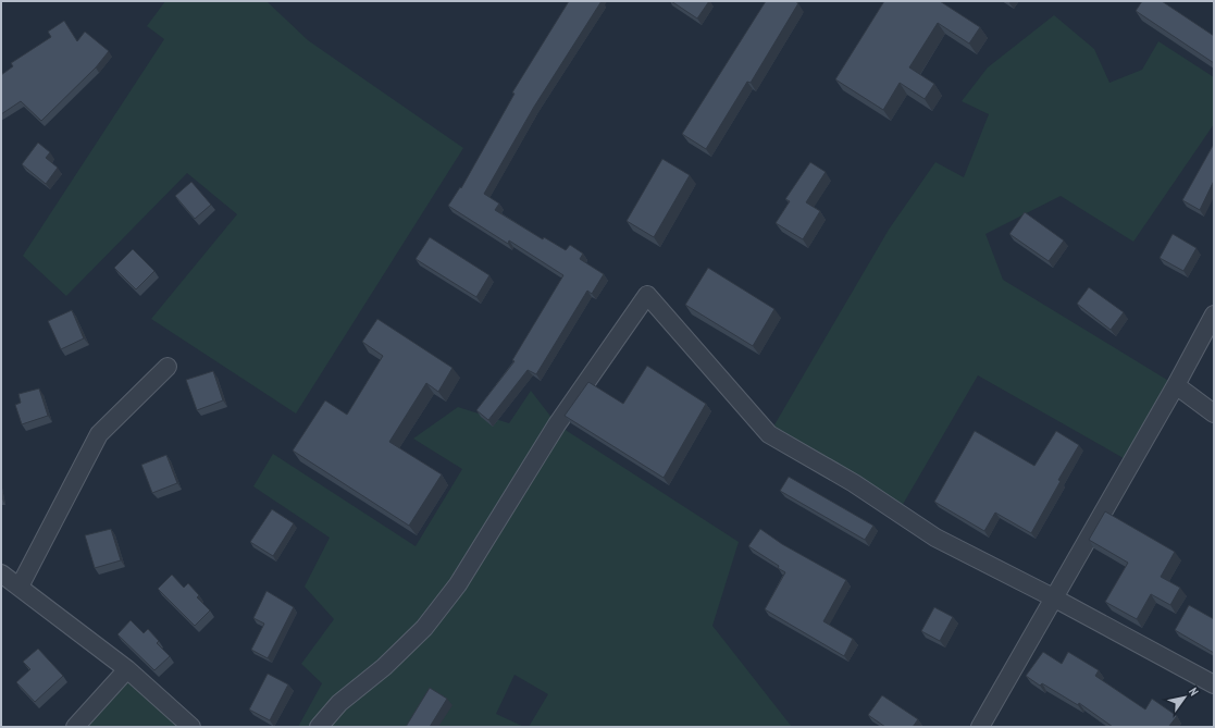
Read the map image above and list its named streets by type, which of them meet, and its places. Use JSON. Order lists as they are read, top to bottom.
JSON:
{
  "north": "top right"
}
